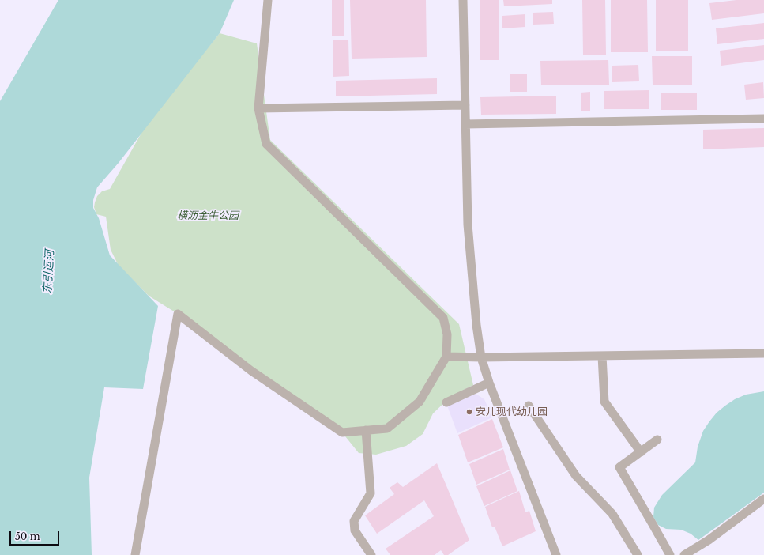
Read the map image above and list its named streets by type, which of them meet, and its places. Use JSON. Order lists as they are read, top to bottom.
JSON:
{
  "water": ["东引运河"],
  "parks": ["横沥金牛公园"],
  "places": ["安儿现代幼儿园"],
  "scale_bar": "50 m"
}
